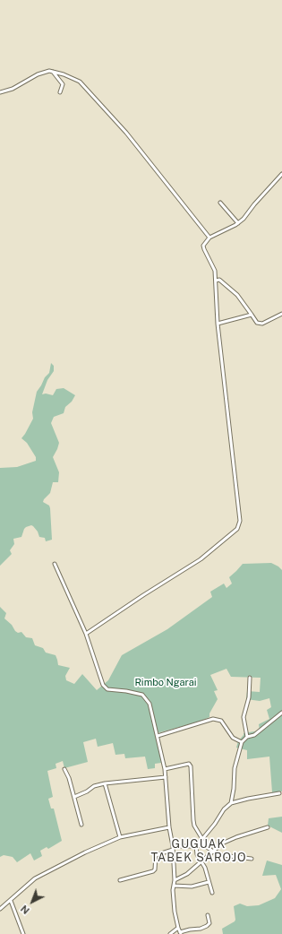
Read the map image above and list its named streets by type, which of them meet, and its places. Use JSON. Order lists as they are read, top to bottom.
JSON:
{
  "districts": ["GUGUAK TABEK SAROJO"],
  "parks": ["Rimbo Ngarai"],
  "north": "bottom left"
}
